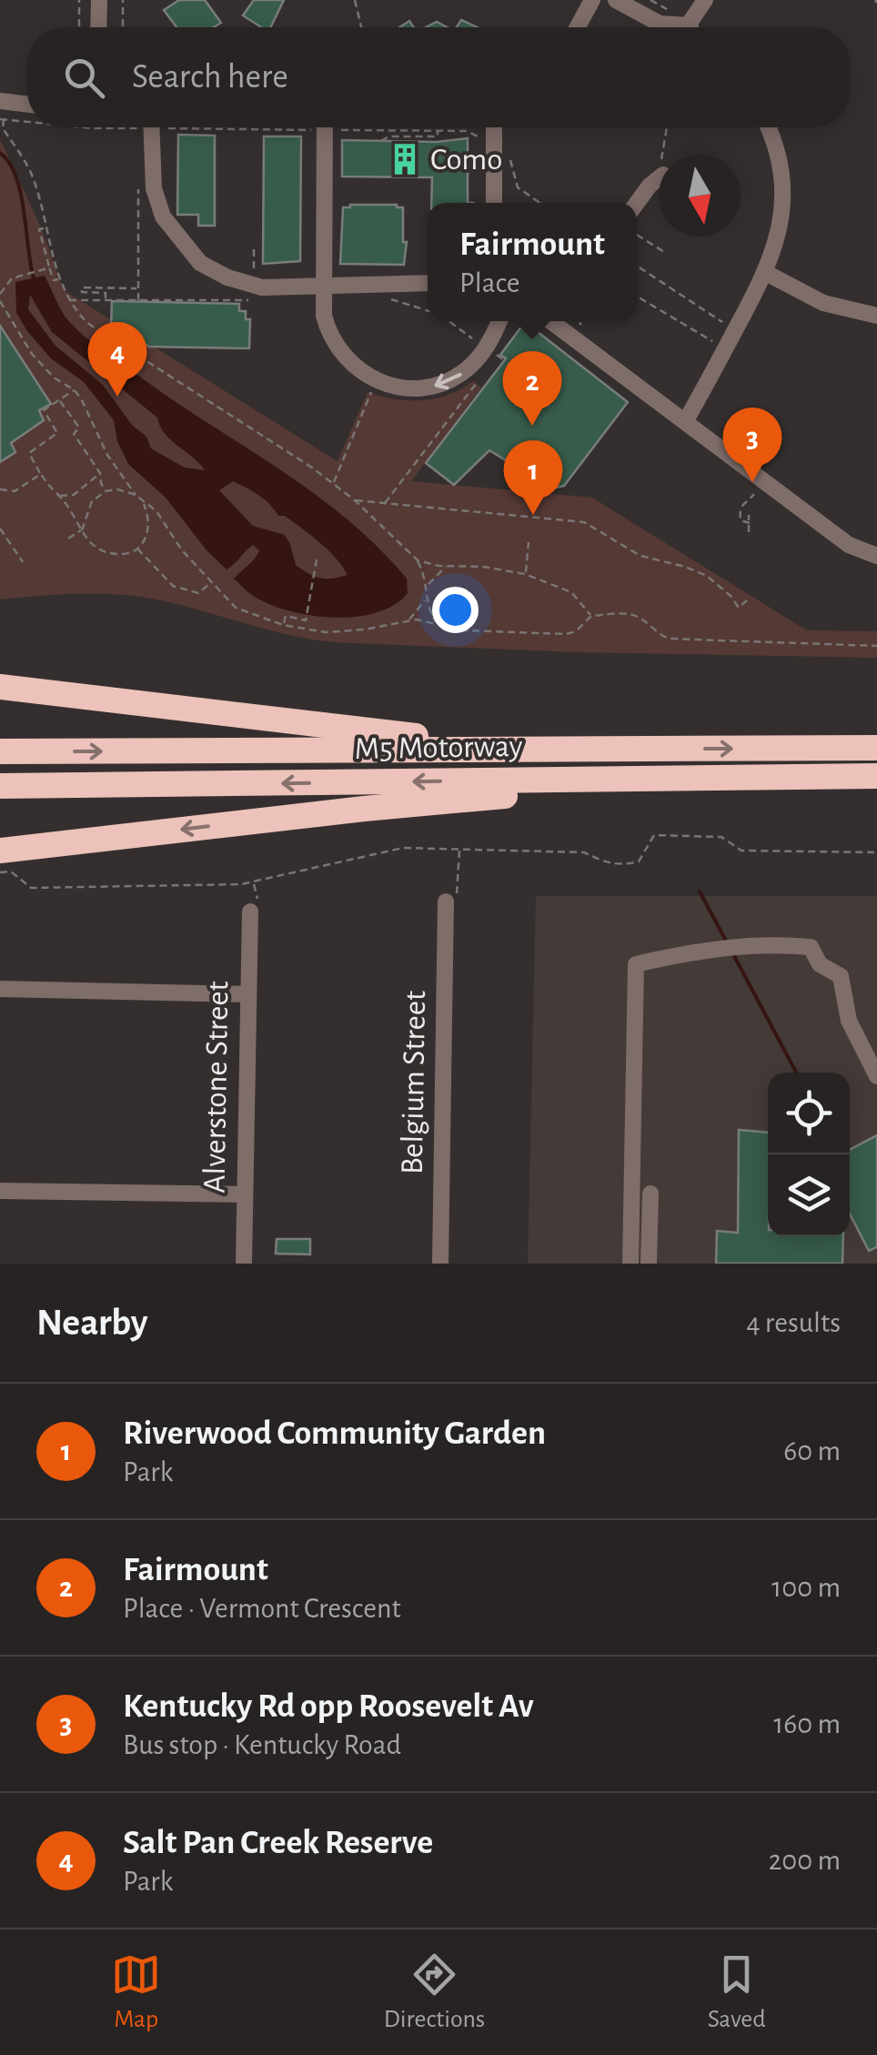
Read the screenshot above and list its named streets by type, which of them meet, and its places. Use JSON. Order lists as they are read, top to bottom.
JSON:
{
  "streets": {
    "highway": ["M5 Motorway"],
    "street": ["Belgium Street", "Alverstone Street"]
  },
  "places": {
    "building": ["Como"]
  },
  "north": "bottom",
  "page": {
    "search": "Search here",
    "popup": ["Fairmount", "Place"],
    "pins": [
      "4",
      "2",
      "3",
      "1"
    ],
    "heading": ["Nearby", "4 results"],
    "list": [
      {
        "mark": "1",
        "name": "Riverwood Community Garden",
        "note": "Park",
        "value": "60 m"
      },
      {
        "mark": "2",
        "name": "Fairmount",
        "note": "Place · Vermont Crescent",
        "value": "100 m"
      },
      {
        "mark": "3",
        "name": "Kentucky Rd opp Roosevelt Av",
        "note": "Bus stop · Kentucky Road",
        "value": "160 m"
      },
      {
        "mark": "4",
        "name": "Salt Pan Creek Reserve",
        "note": "Park",
        "value": "200 m"
      }
    ],
    "nav": ["Map", "Directions", "Saved"]
  }
}
